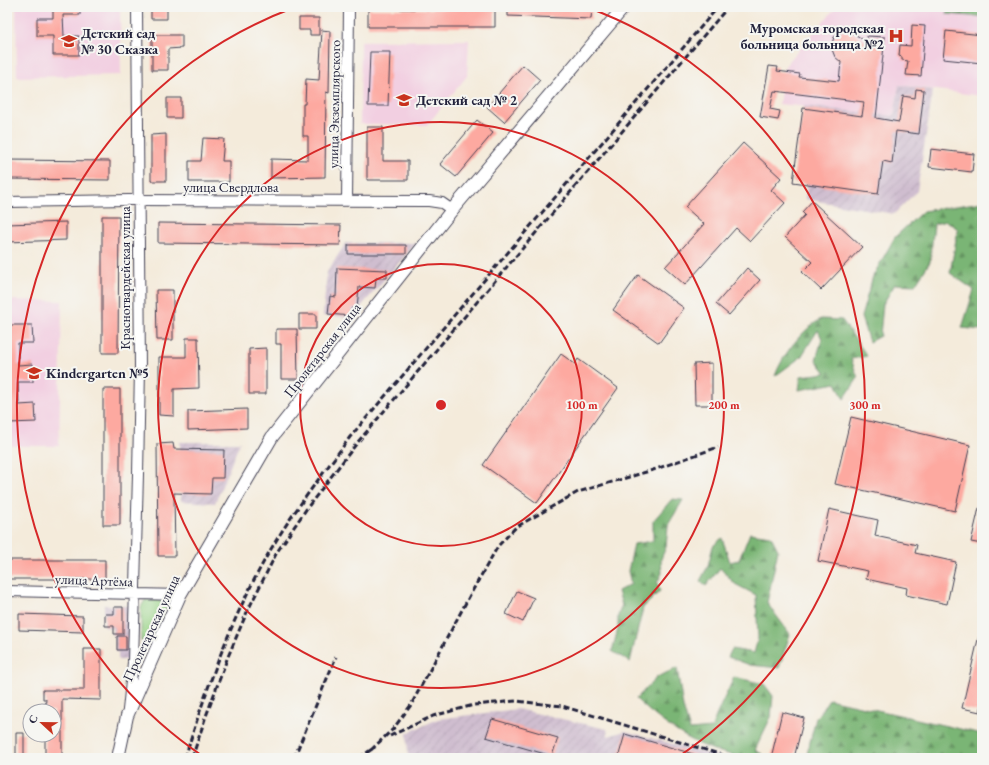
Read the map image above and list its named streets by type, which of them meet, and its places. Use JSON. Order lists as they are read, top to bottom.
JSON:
{
  "streets": {
    "street": [
      "улица Экземплярского",
      "улица Свердлова",
      "Красногвардейская улица",
      "Пролетарская улица",
      "улица Артёма"
    ]
  },
  "crossings": [
    ["улица Экземплярского", "улица Свердлова"],
    ["улица Свердлова", "Красногвардейская улица"],
    ["улица Свердлова", "Пролетарская улица"],
    ["Красногвардейская улица", "Пролетарская улица"],
    ["Красногвардейская улица", "улица Артёма"],
    ["Пролетарская улица", "улица Артёма"]
  ],
  "places": {
    "hospital": ["Муромская городская больница больница №2"],
    "school or university": ["Детский сад № 30 Сказка", "Детский сад № 2", "Kindergarten №5"]
  },
  "north": "left",
  "rings": ["100 m", "200 m", "300 m"]
}
